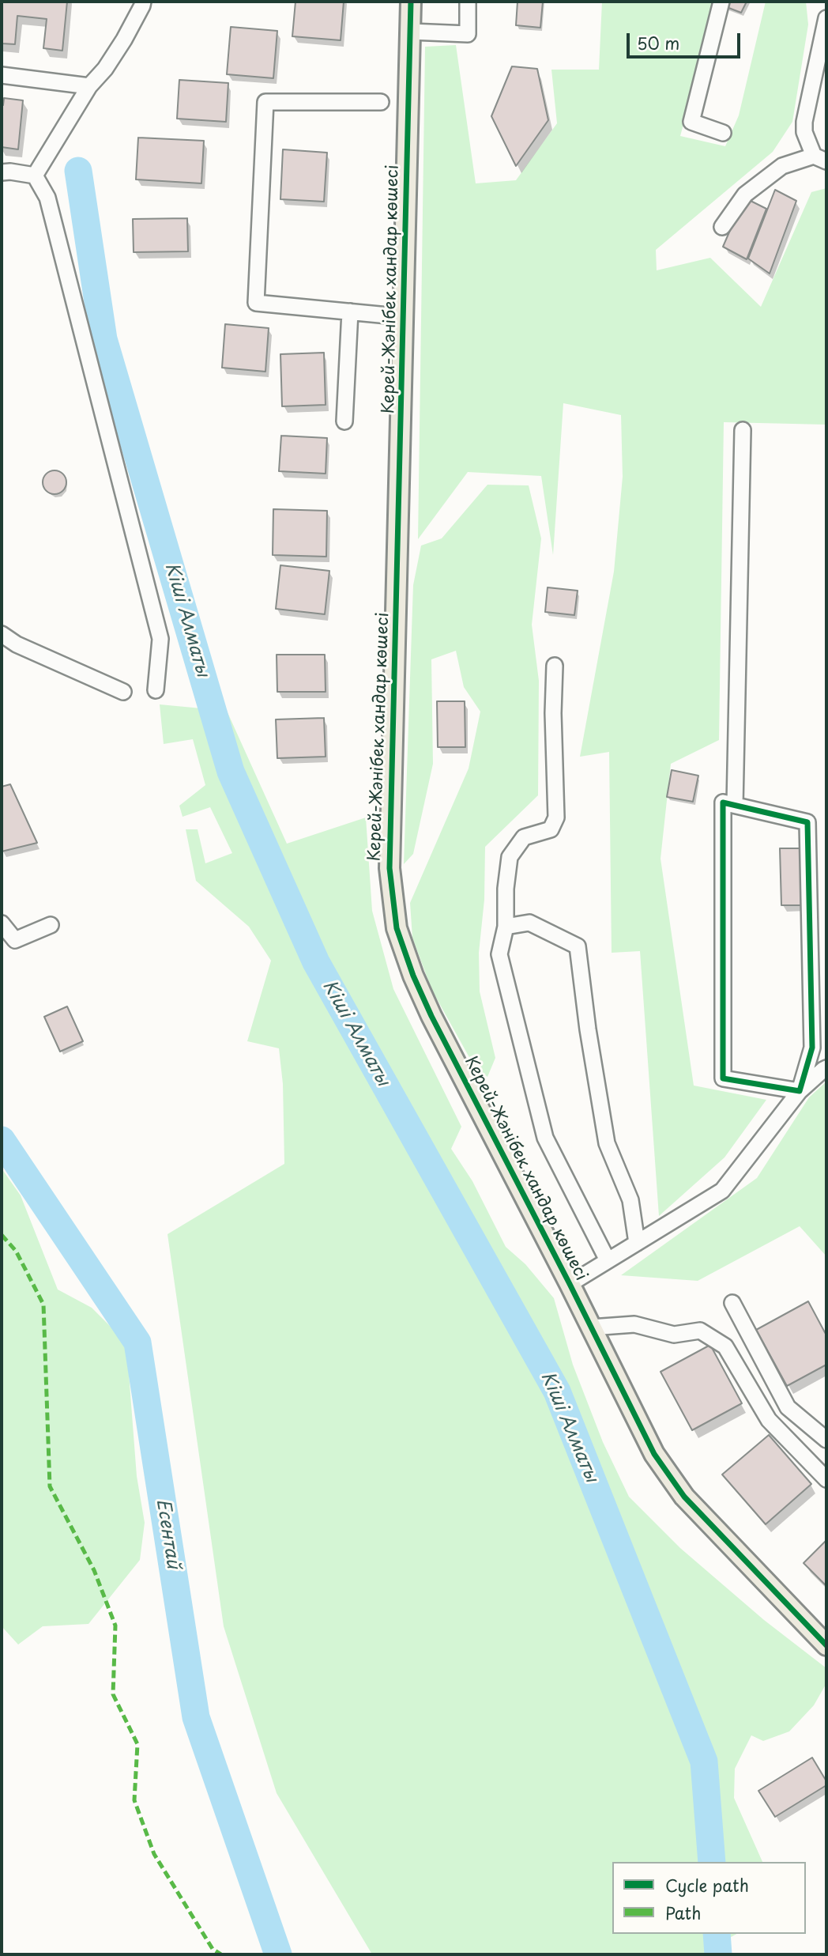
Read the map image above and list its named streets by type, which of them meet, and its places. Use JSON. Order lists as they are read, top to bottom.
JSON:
{
  "streets": {
    "main road": ["Керей-Жәнібек хандар көшесі"]
  },
  "water": ["Кіші Алматы", "Есентай"],
  "legend": ["Cycle path", "Path"],
  "scale_bar": "50 m"
}
